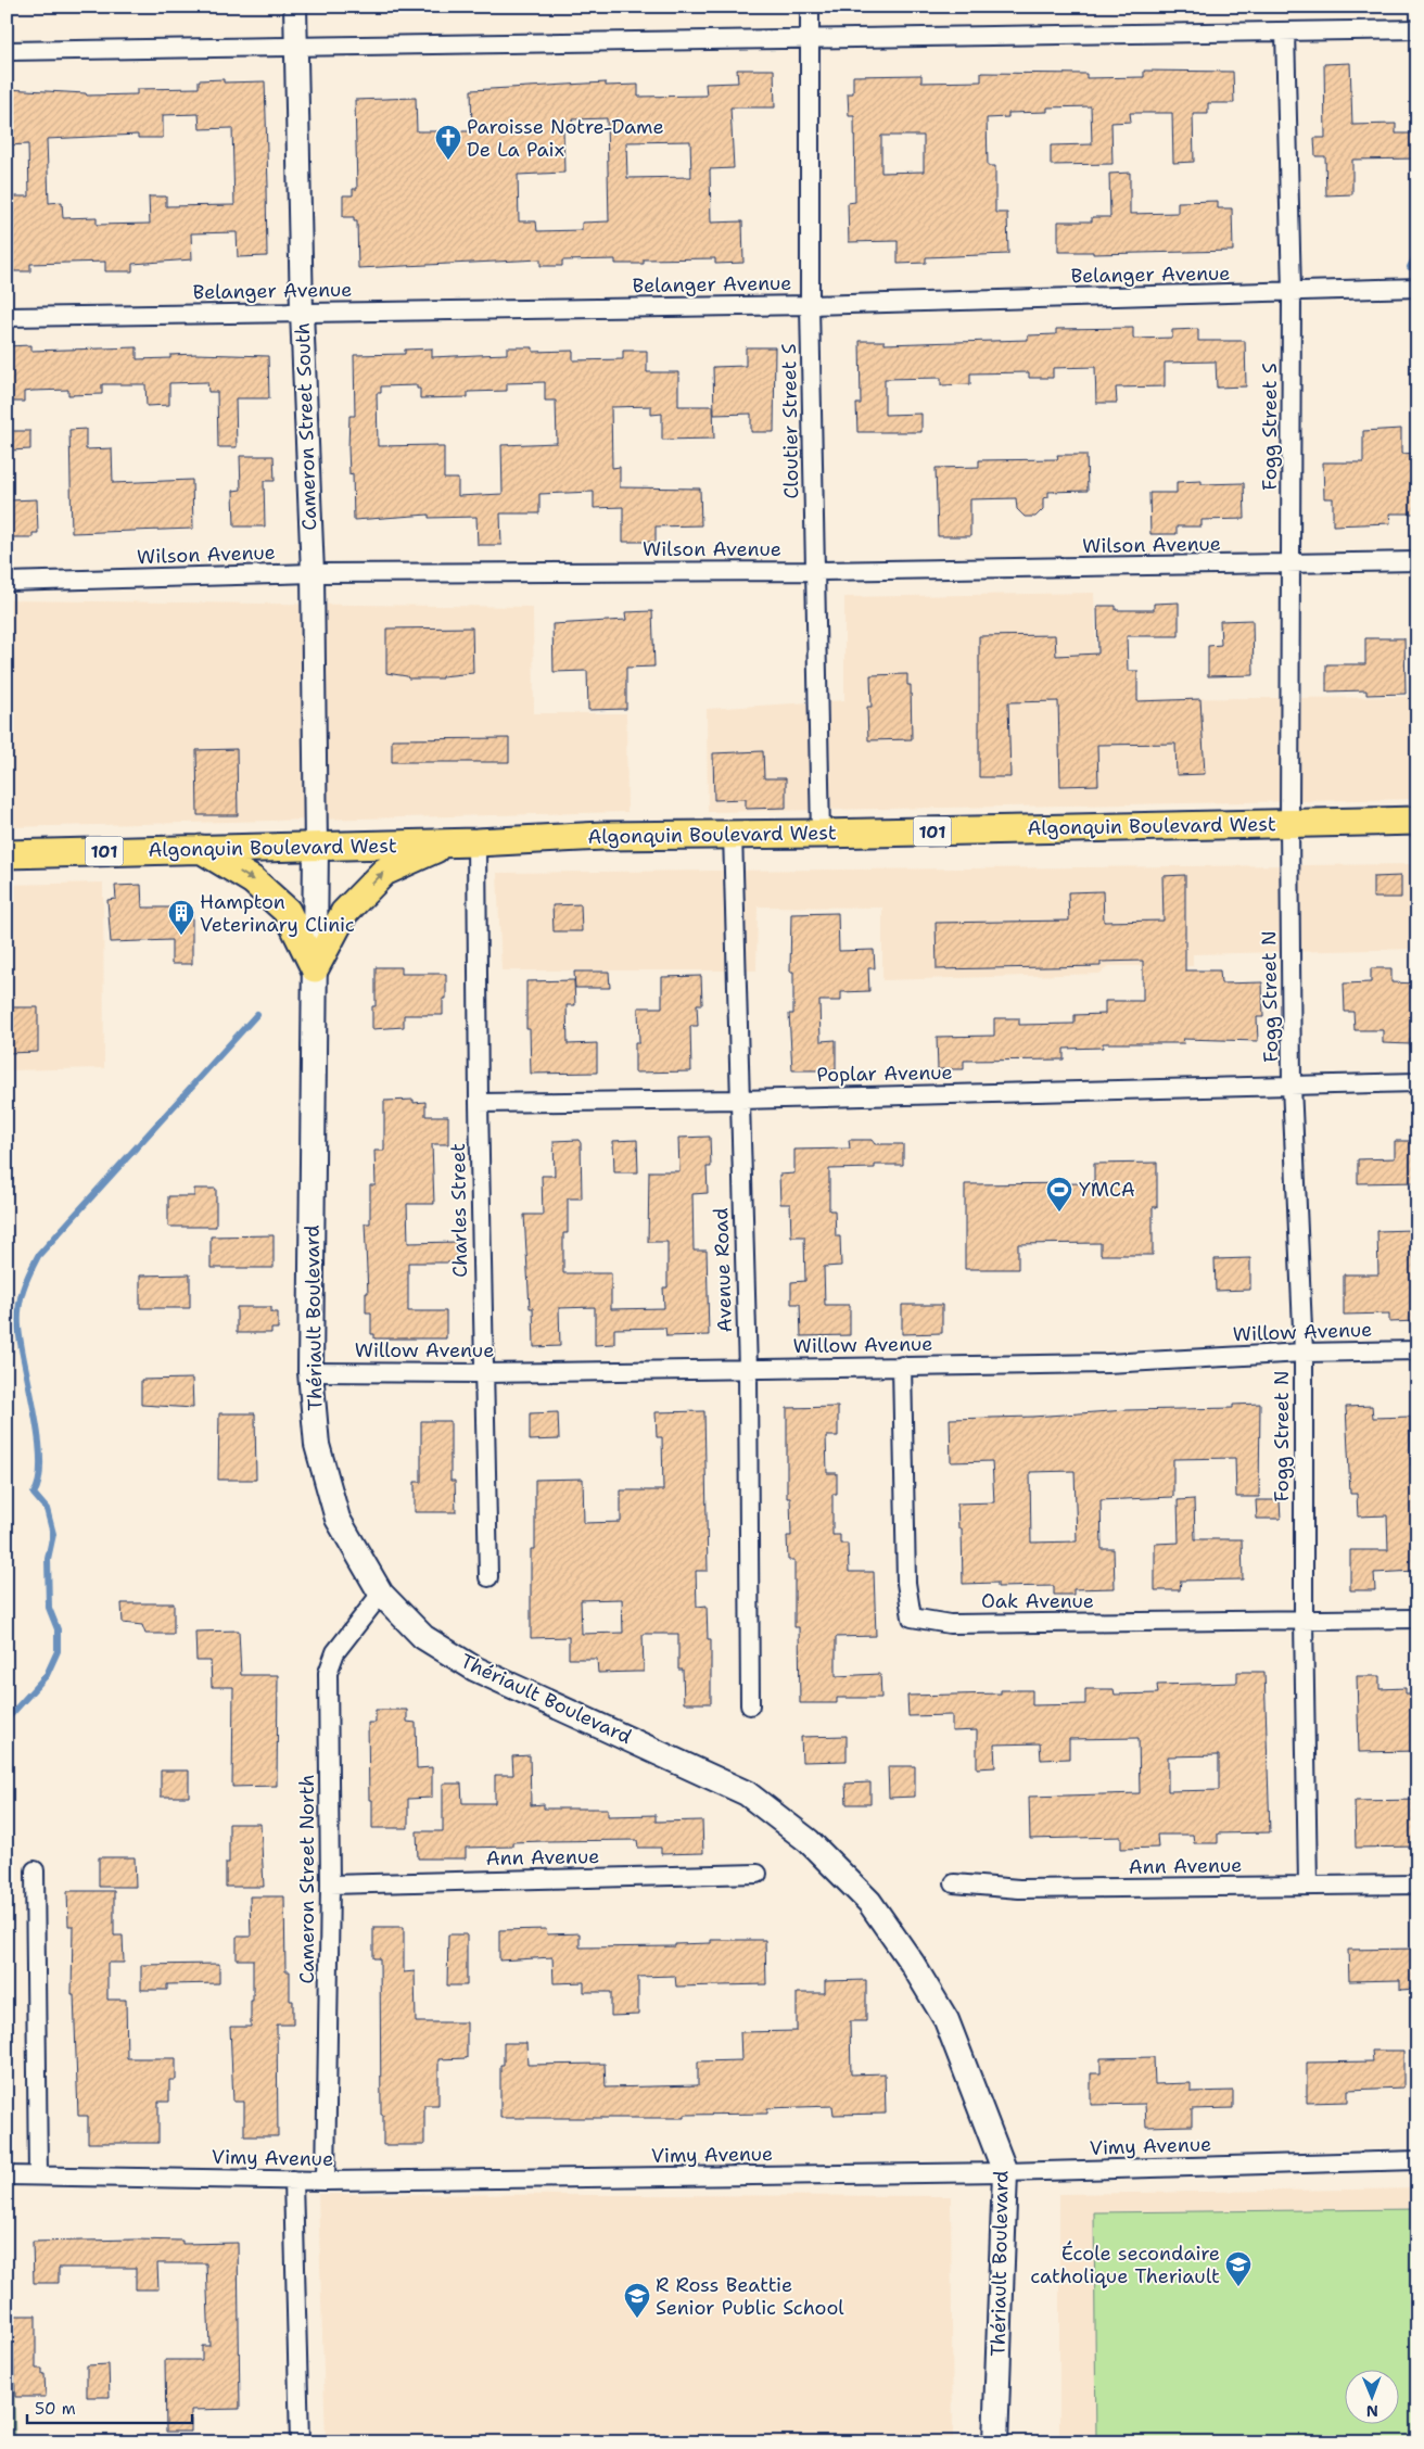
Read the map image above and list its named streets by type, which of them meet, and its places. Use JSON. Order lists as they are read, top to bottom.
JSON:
{
  "streets": {
    "main road": ["Algonquin Boulevard West", "101", "Thériault Boulevard"],
    "street": [
      "Belanger Avenue",
      "Cloutier Street S",
      "Cameron Street South",
      "Fogg Street S",
      "Wilson Avenue",
      "Fogg Street N",
      "Poplar Avenue",
      "Charles Street",
      "Avenue Road",
      "Willow Avenue",
      "Oak Avenue",
      "Ann Avenue",
      "Cameron Street North",
      "Vimy Avenue"
    ]
  },
  "crossings": [
    ["Belanger Avenue", "Cloutier Street S"],
    ["Belanger Avenue", "Cameron Street South"],
    ["Belanger Avenue", "Fogg Street S"],
    ["Cloutier Street S", "Wilson Avenue"],
    ["Cloutier Street S", "Algonquin Boulevard West"],
    ["Cameron Street South", "Wilson Avenue"],
    ["Cameron Street South", "Algonquin Boulevard West"],
    ["Cameron Street South", "Thériault Boulevard"],
    ["Fogg Street S", "Wilson Avenue"],
    ["Fogg Street S", "Algonquin Boulevard West"],
    ["Fogg Street S", "Fogg Street N"],
    ["Algonquin Boulevard West", "Fogg Street N"],
    ["Algonquin Boulevard West", "Charles Street"],
    ["Algonquin Boulevard West", "Avenue Road"],
    ["Algonquin Boulevard West", "Thériault Boulevard"],
    ["Fogg Street N", "Poplar Avenue"],
    ["Fogg Street N", "Willow Avenue"],
    ["Fogg Street N", "Oak Avenue"],
    ["Fogg Street N", "Ann Avenue"],
    ["Poplar Avenue", "Charles Street"],
    ["Poplar Avenue", "Avenue Road"],
    ["Charles Street", "Willow Avenue"],
    ["Avenue Road", "Willow Avenue"],
    ["Thériault Boulevard", "Willow Avenue"],
    ["Thériault Boulevard", "Cameron Street North"],
    ["Thériault Boulevard", "Vimy Avenue"],
    ["Willow Avenue", "Oak Avenue"],
    ["Ann Avenue", "Cameron Street North"],
    ["Cameron Street North", "Vimy Avenue"]
  ],
  "places": {
    "church": ["Paroisse Notre-Dame De La Paix"],
    "building": ["Hampton Veterinary Clinic"],
    "sports": ["YMCA"],
    "school or university": ["École secondaire catholique Theriault", "R Ross Beattie Senior Public School"]
  },
  "scale_bar": "50 m",
  "north": "bottom"
}
